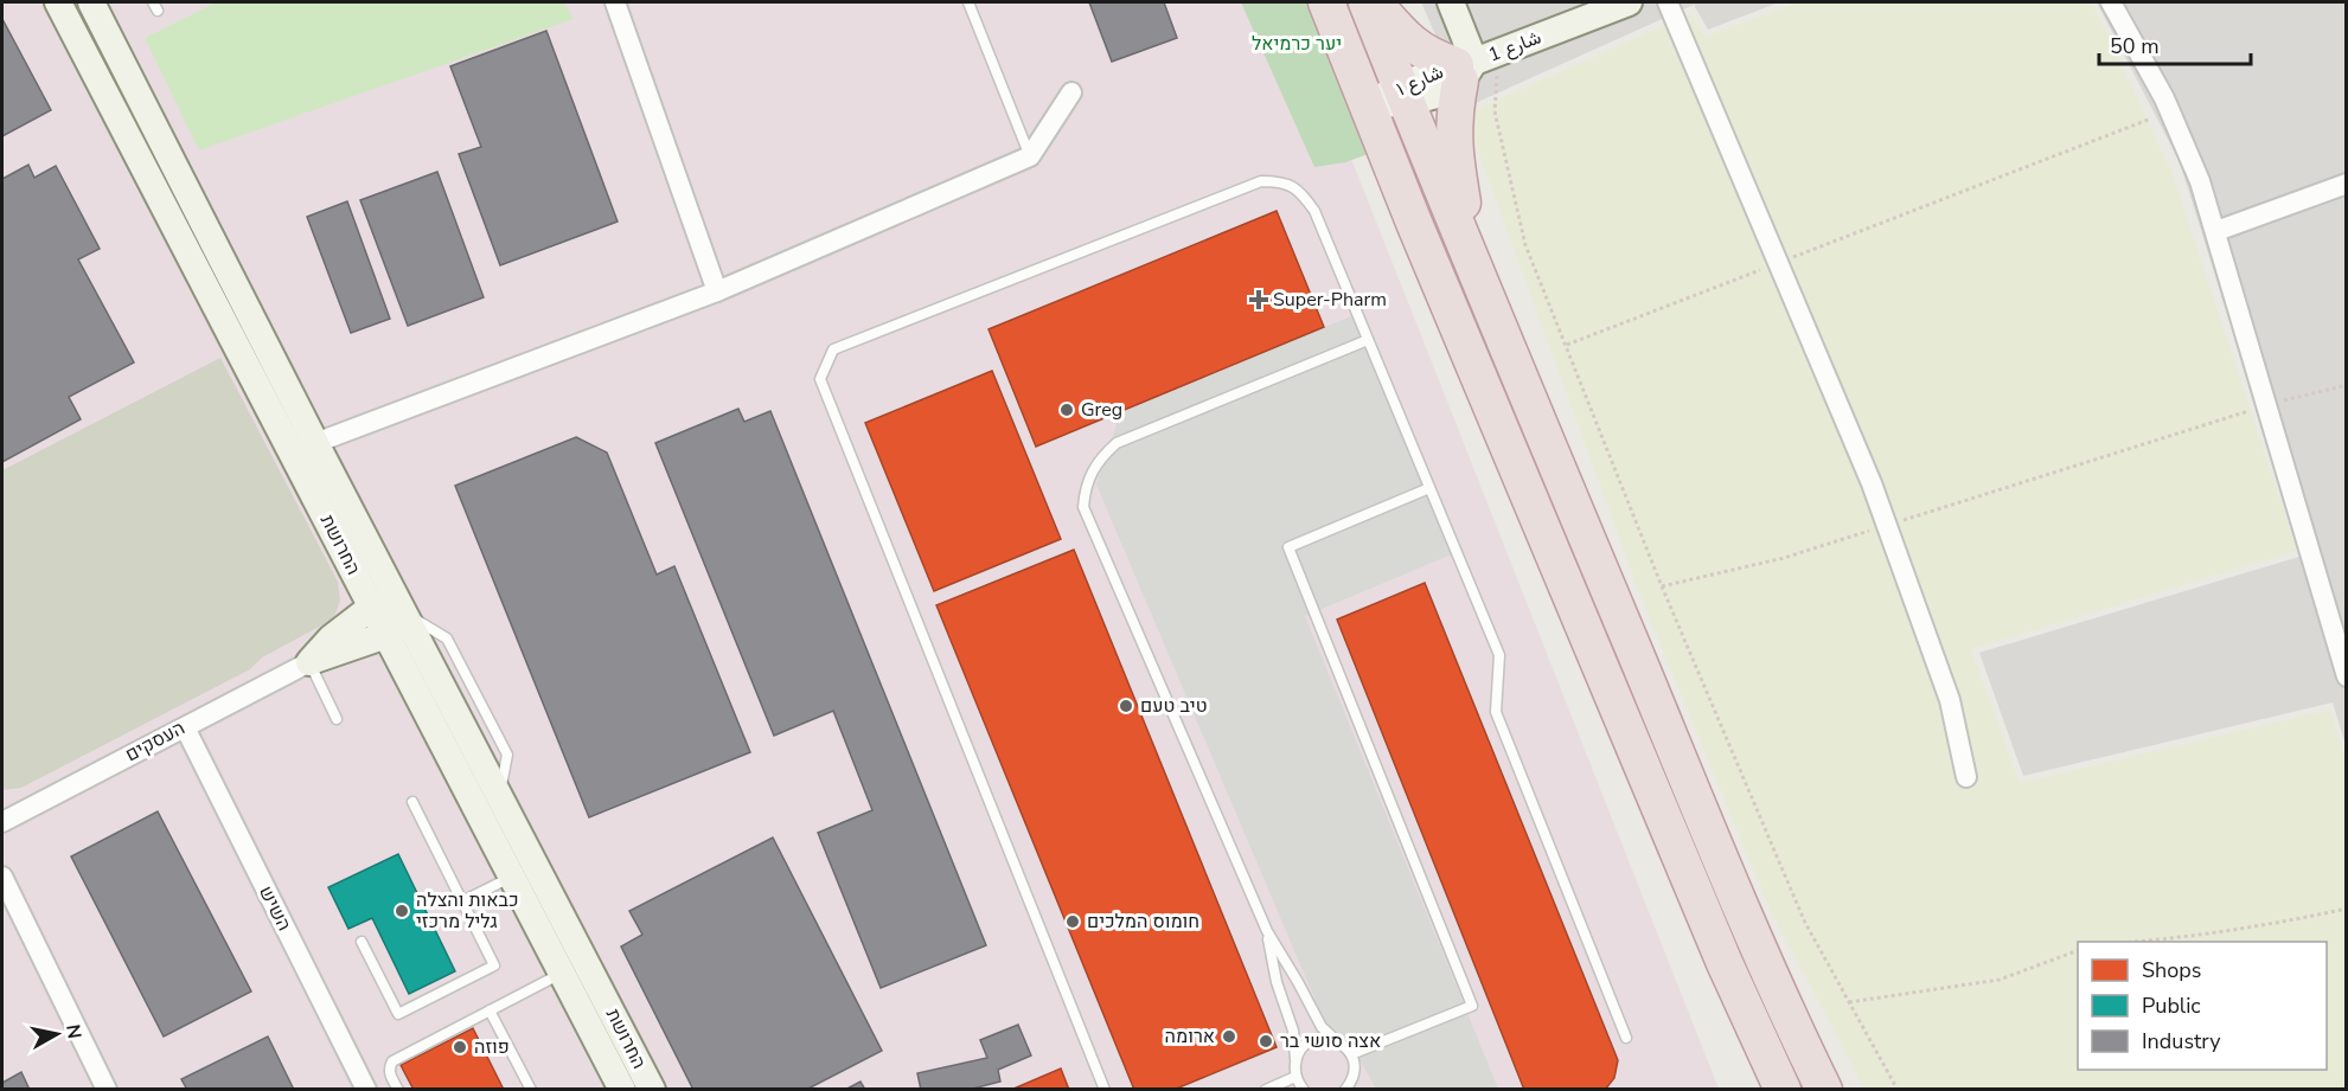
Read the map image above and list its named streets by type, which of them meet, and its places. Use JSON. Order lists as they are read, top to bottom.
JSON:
{
  "streets": {
    "street": [
      "شارع 1",
      "החרושת",
      "העסקים",
      "השיש"
    ]
  },
  "crossings": [
    ["העסקים", "השיש"]
  ],
  "parks": ["יער כרמיאל"],
  "places": {
    "health": ["Super-Pharm"],
    "other": [
      "Greg",
      "טיב טעם",
      "כבאות והצלה גליל מרכזי",
      "חומוס המלכים",
      "ארומה",
      "אצה סושי בר",
      "פוזה"
    ]
  },
  "legend": ["Shops", "Public", "Industry"],
  "scale_bar": "50 m",
  "north": "right"
}
